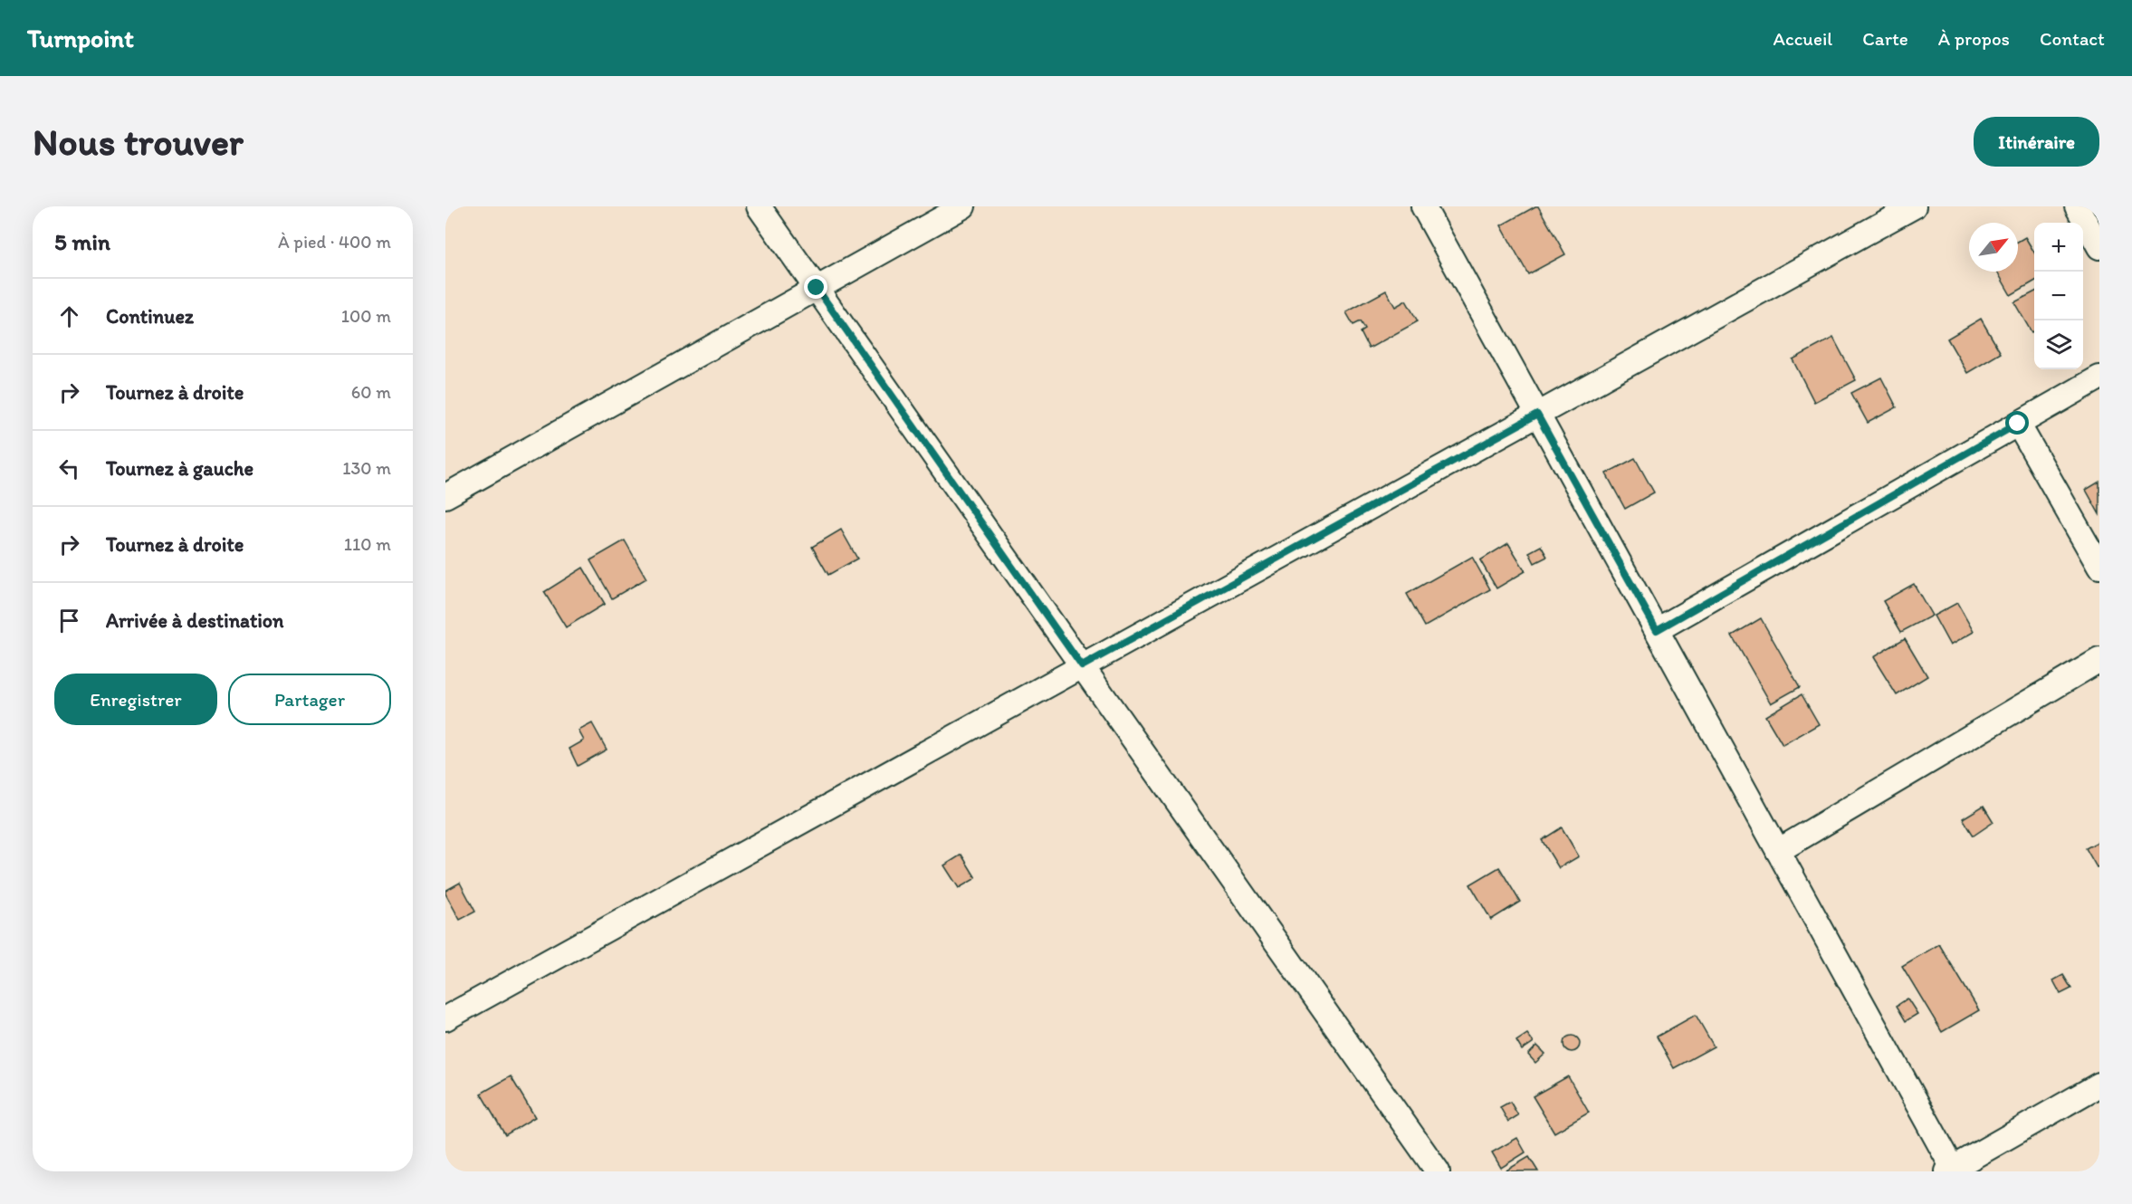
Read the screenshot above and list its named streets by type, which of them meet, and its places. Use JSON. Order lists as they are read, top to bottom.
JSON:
{
  "north": "top right",
  "page": {
    "header": "Turnpoint",
    "nav": [
      "Accueil",
      "Carte",
      "À propos",
      "Contact"
    ],
    "buttons": [
      "Itinéraire",
      ["Enregistrer", "Partager"]
    ],
    "title": "Nous trouver",
    "heading": ["5 min", "À pied · 400 m"],
    "map_buttons": ["+", "−"],
    "list": [
      ["Continuez", "100 m"],
      ["Tournez à droite", "60 m"],
      ["Tournez à gauche", "130 m"],
      ["Tournez à droite", "110 m"],
      "Arrivée à destination"
    ]
  }
}
